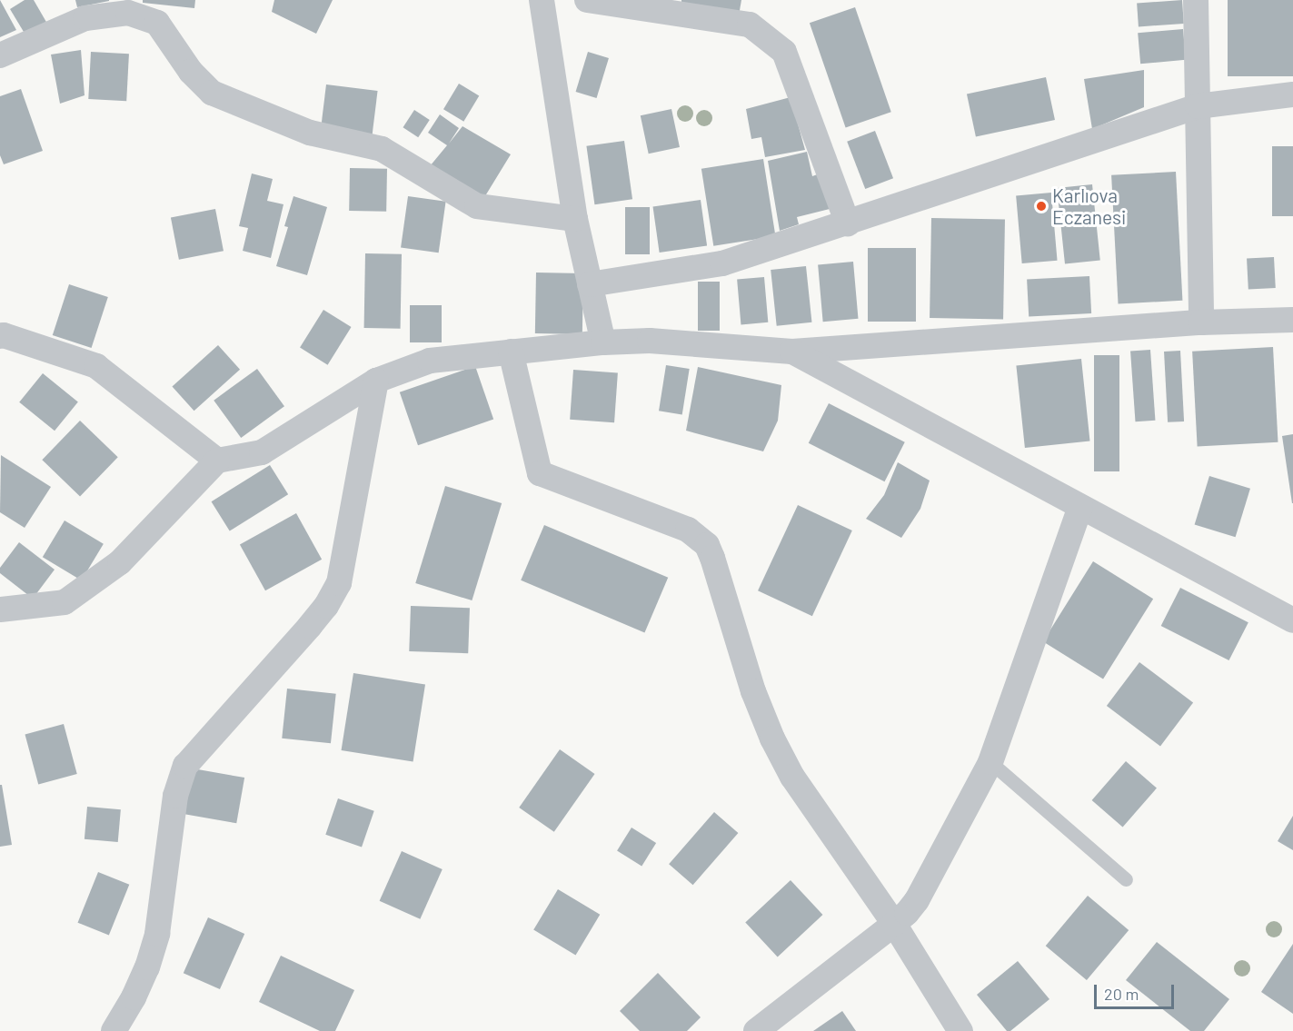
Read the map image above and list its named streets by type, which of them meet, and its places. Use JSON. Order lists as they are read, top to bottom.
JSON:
{
  "places": ["Karlıova Eczanesi"],
  "scale_bar": "20 m"
}
